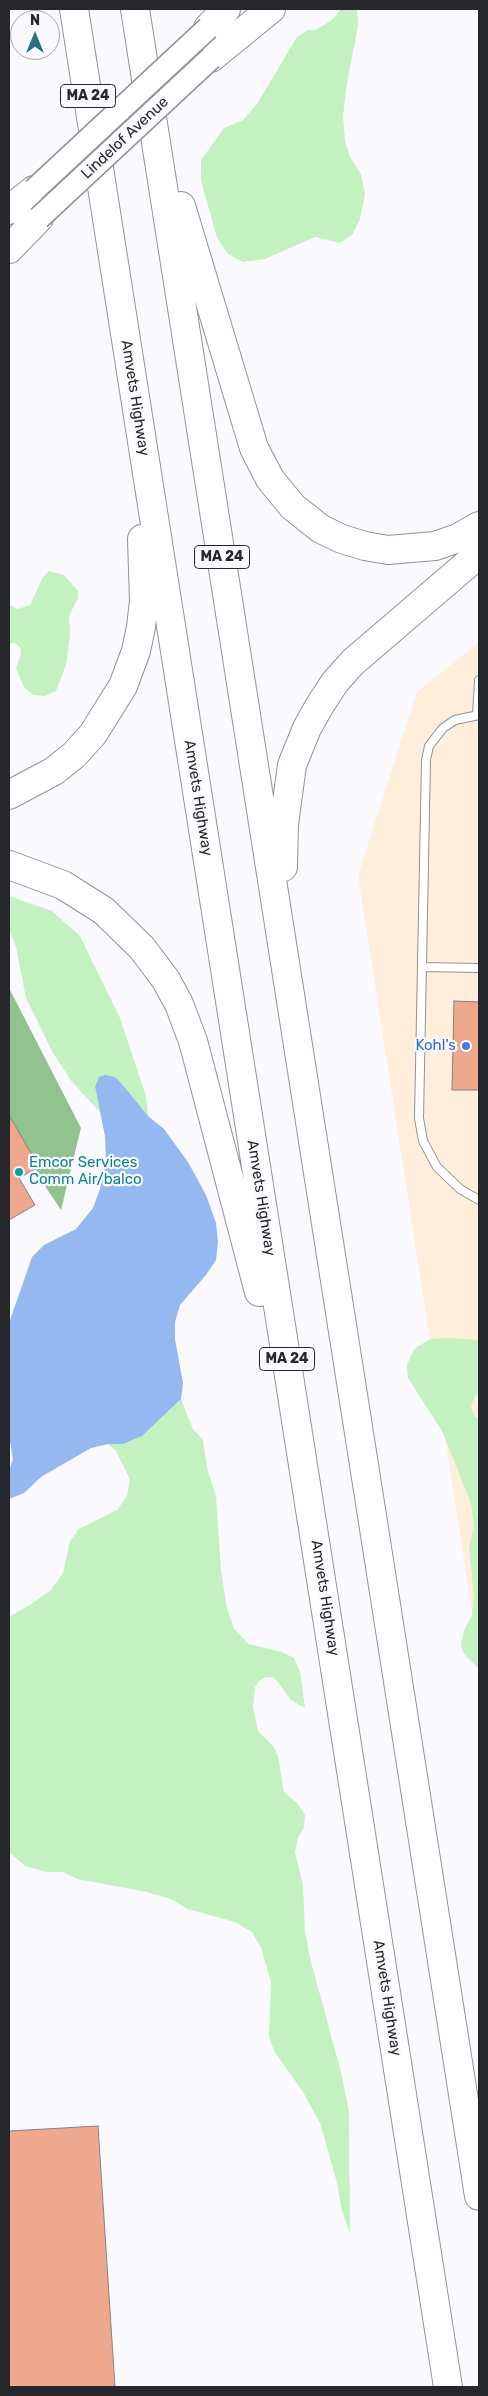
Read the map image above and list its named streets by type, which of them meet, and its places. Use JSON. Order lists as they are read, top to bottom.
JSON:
{
  "streets": {
    "highway": ["MA 24", "Amvets Highway"],
    "main road": ["Lindelof Avenue"]
  },
  "places": ["Kohl's", "Emcor Services Comm Air/balco"],
  "north": "top"
}
